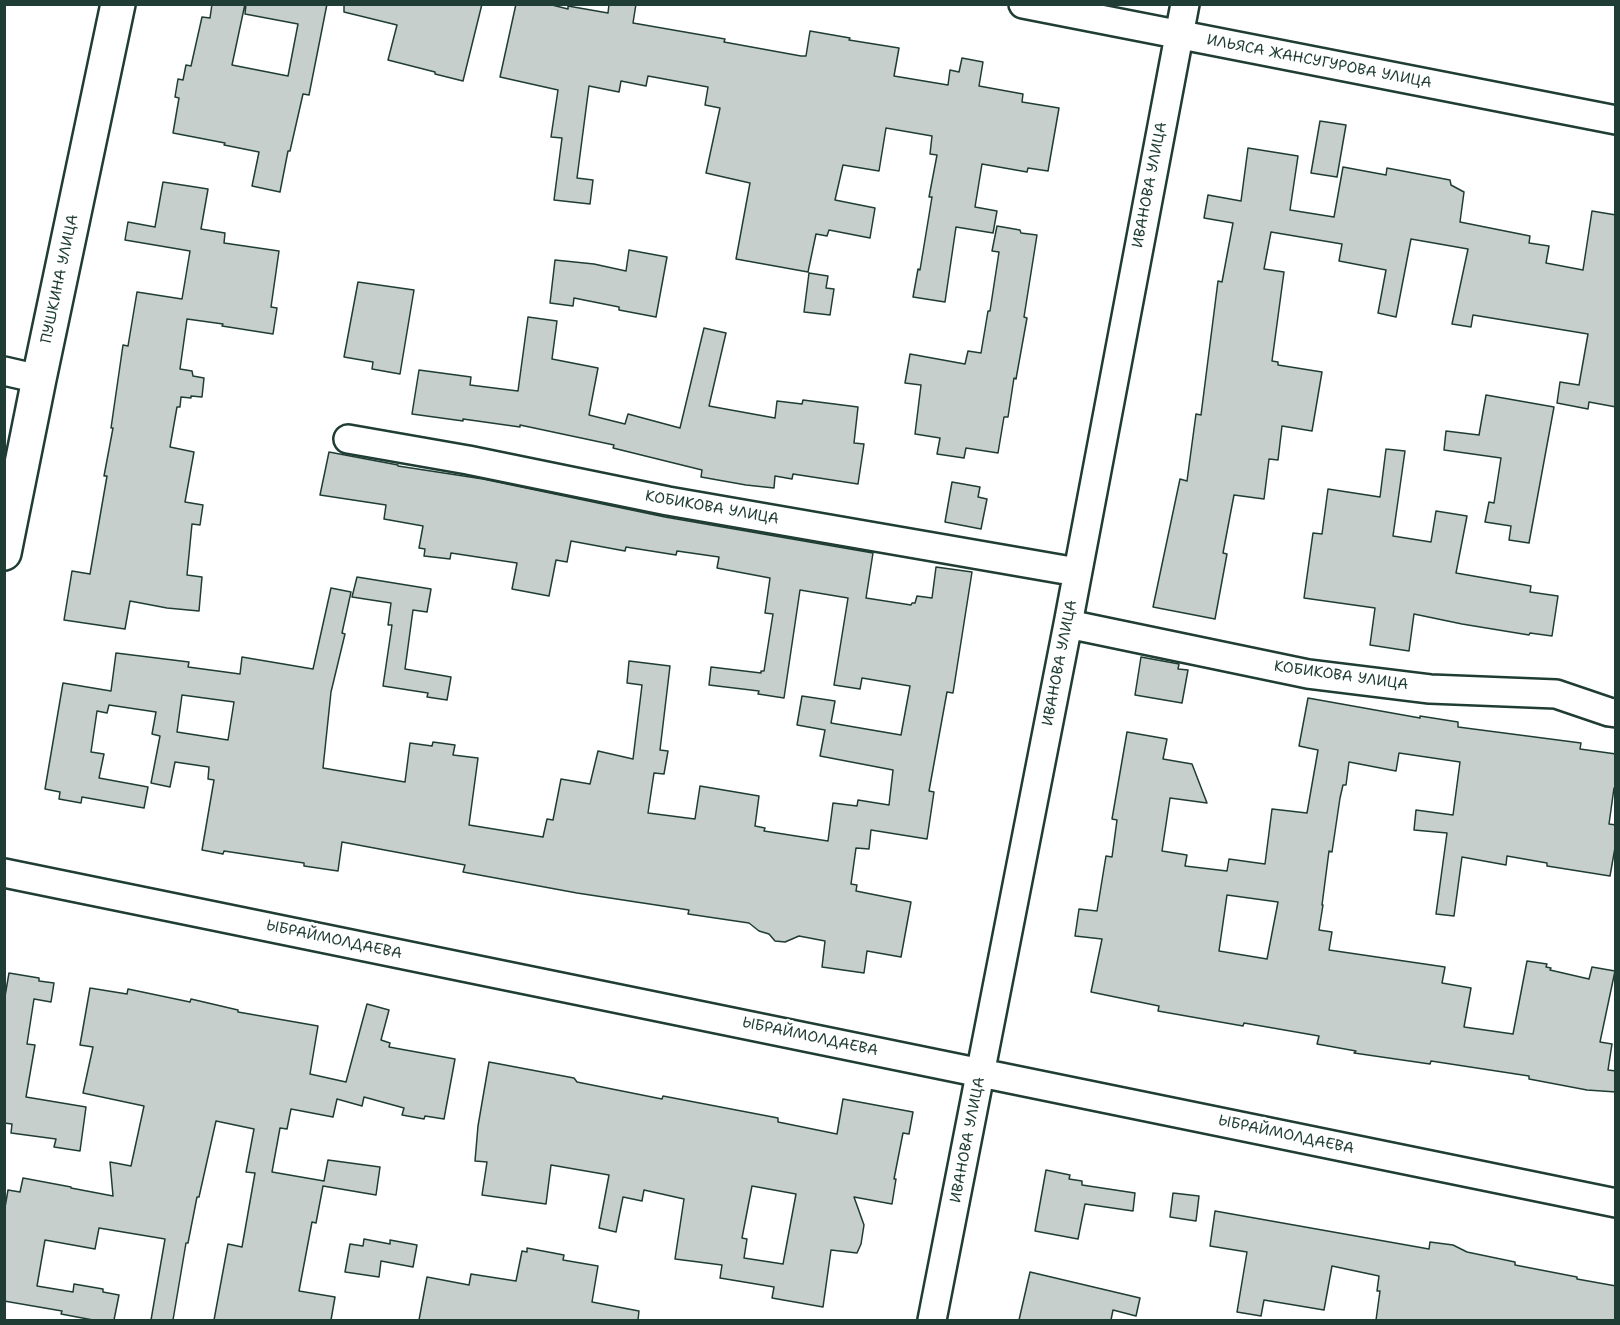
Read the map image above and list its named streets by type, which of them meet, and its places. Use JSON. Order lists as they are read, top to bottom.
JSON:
{
  "streets": {
    "street": [
      "ИЛЬЯСА ЖАНСУГУРОВА УЛИЦА",
      "ИВАНОВА УЛИЦА",
      "ПУШКИНА УЛИЦА",
      "КОБИКОВА УЛИЦА",
      "ЫБРАЙМОЛДАЕВА"
    ]
  },
  "crossings": [
    ["ИЛЬЯСА ЖАНСУГУРОВА УЛИЦА", "ИВАНОВА УЛИЦА"],
    ["ИВАНОВА УЛИЦА", "КОБИКОВА УЛИЦА"],
    ["ИВАНОВА УЛИЦА", "ЫБРАЙМОЛДАЕВА"]
  ]
}
